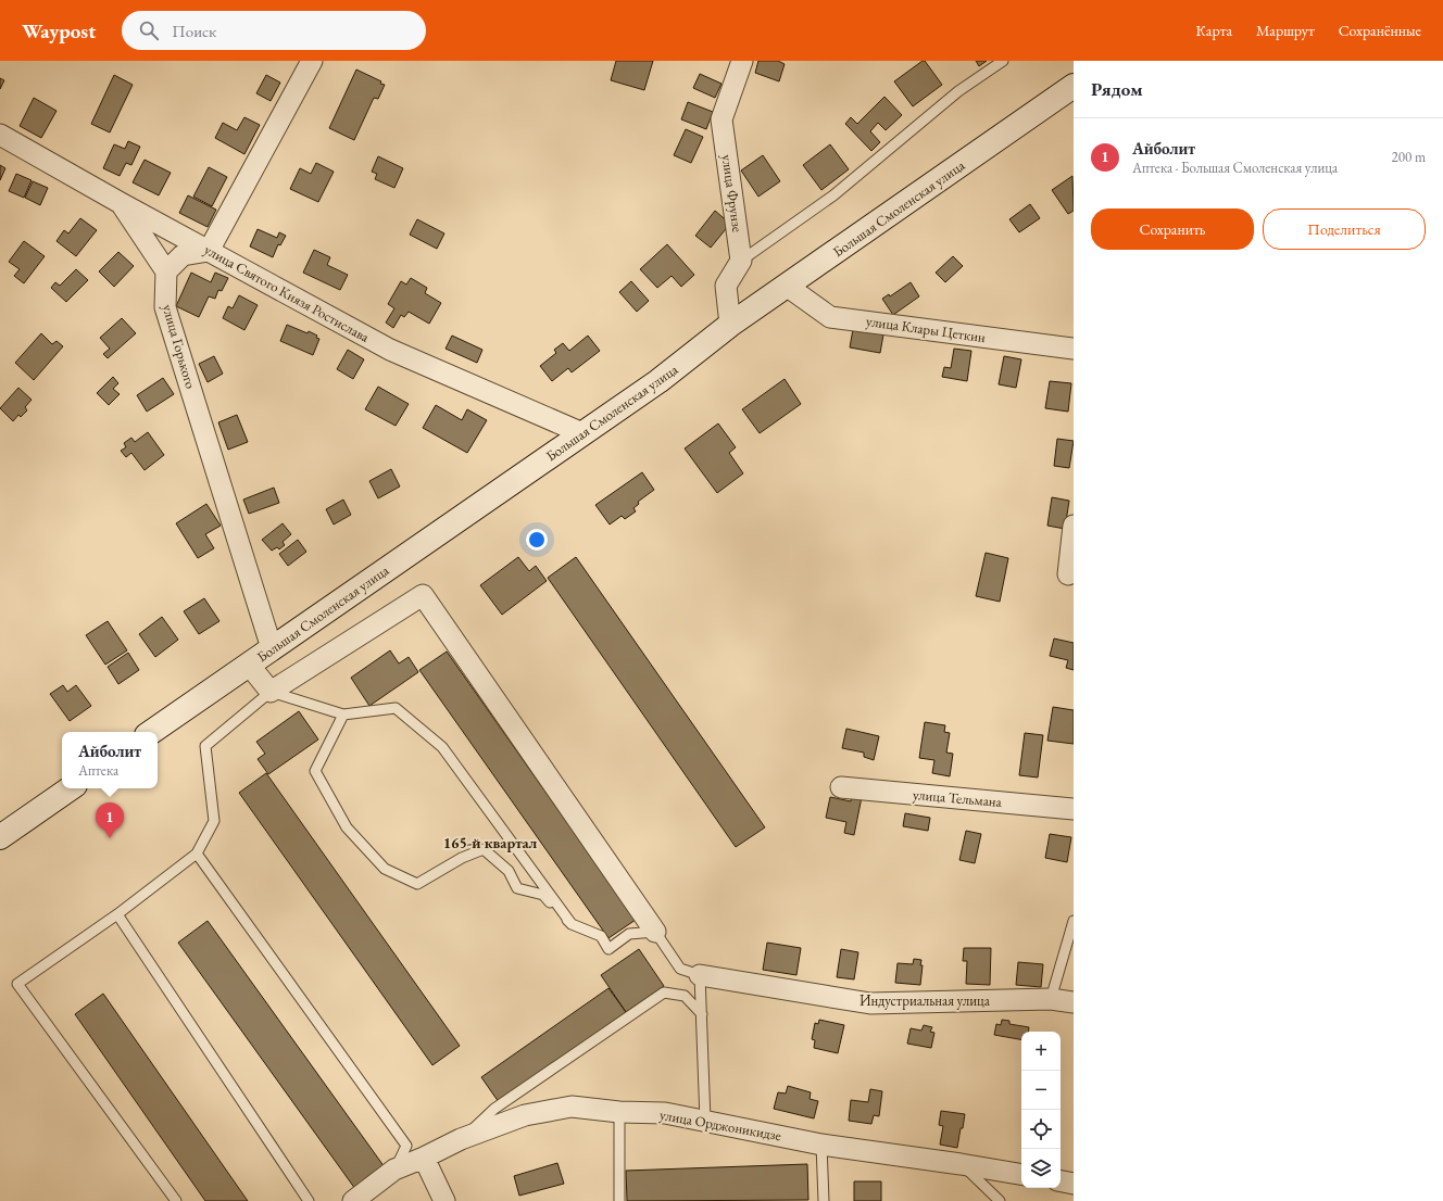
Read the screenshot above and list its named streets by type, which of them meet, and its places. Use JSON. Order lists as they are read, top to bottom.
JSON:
{
  "streets": {
    "main road": ["Большая Смоленская улица"],
    "street": [
      "улица Фрунзе",
      "улица Святого Князя Ростислава",
      "улица Клары Цеткин",
      "улица Горького",
      "улица Тельмана",
      "Индустриальная улица",
      "улица Орджоникидзе"
    ]
  },
  "crossings": [
    ["Большая Смоленская улица", "улица Святого Князя Ростислава"],
    ["Большая Смоленская улица", "улица Клары Цеткин"],
    ["Большая Смоленская улица", "улица Горького"]
  ],
  "districts": ["165-й квартал"],
  "page": {
    "header": "Waypost",
    "search": "Поиск",
    "nav": ["Карта", "Маршрут", "Сохранённые"],
    "heading": "Рядом",
    "list": [
      {
        "mark": "1",
        "name": "Айболит",
        "note": "Аптека · Большая Смоленская улица",
        "value": "200 m"
      }
    ],
    "buttons": ["Сохранить", "Поделиться"],
    "popup": ["Айболит", "Аптека"],
    "pins": "1",
    "map_buttons": ["+", "−"]
  }
}
